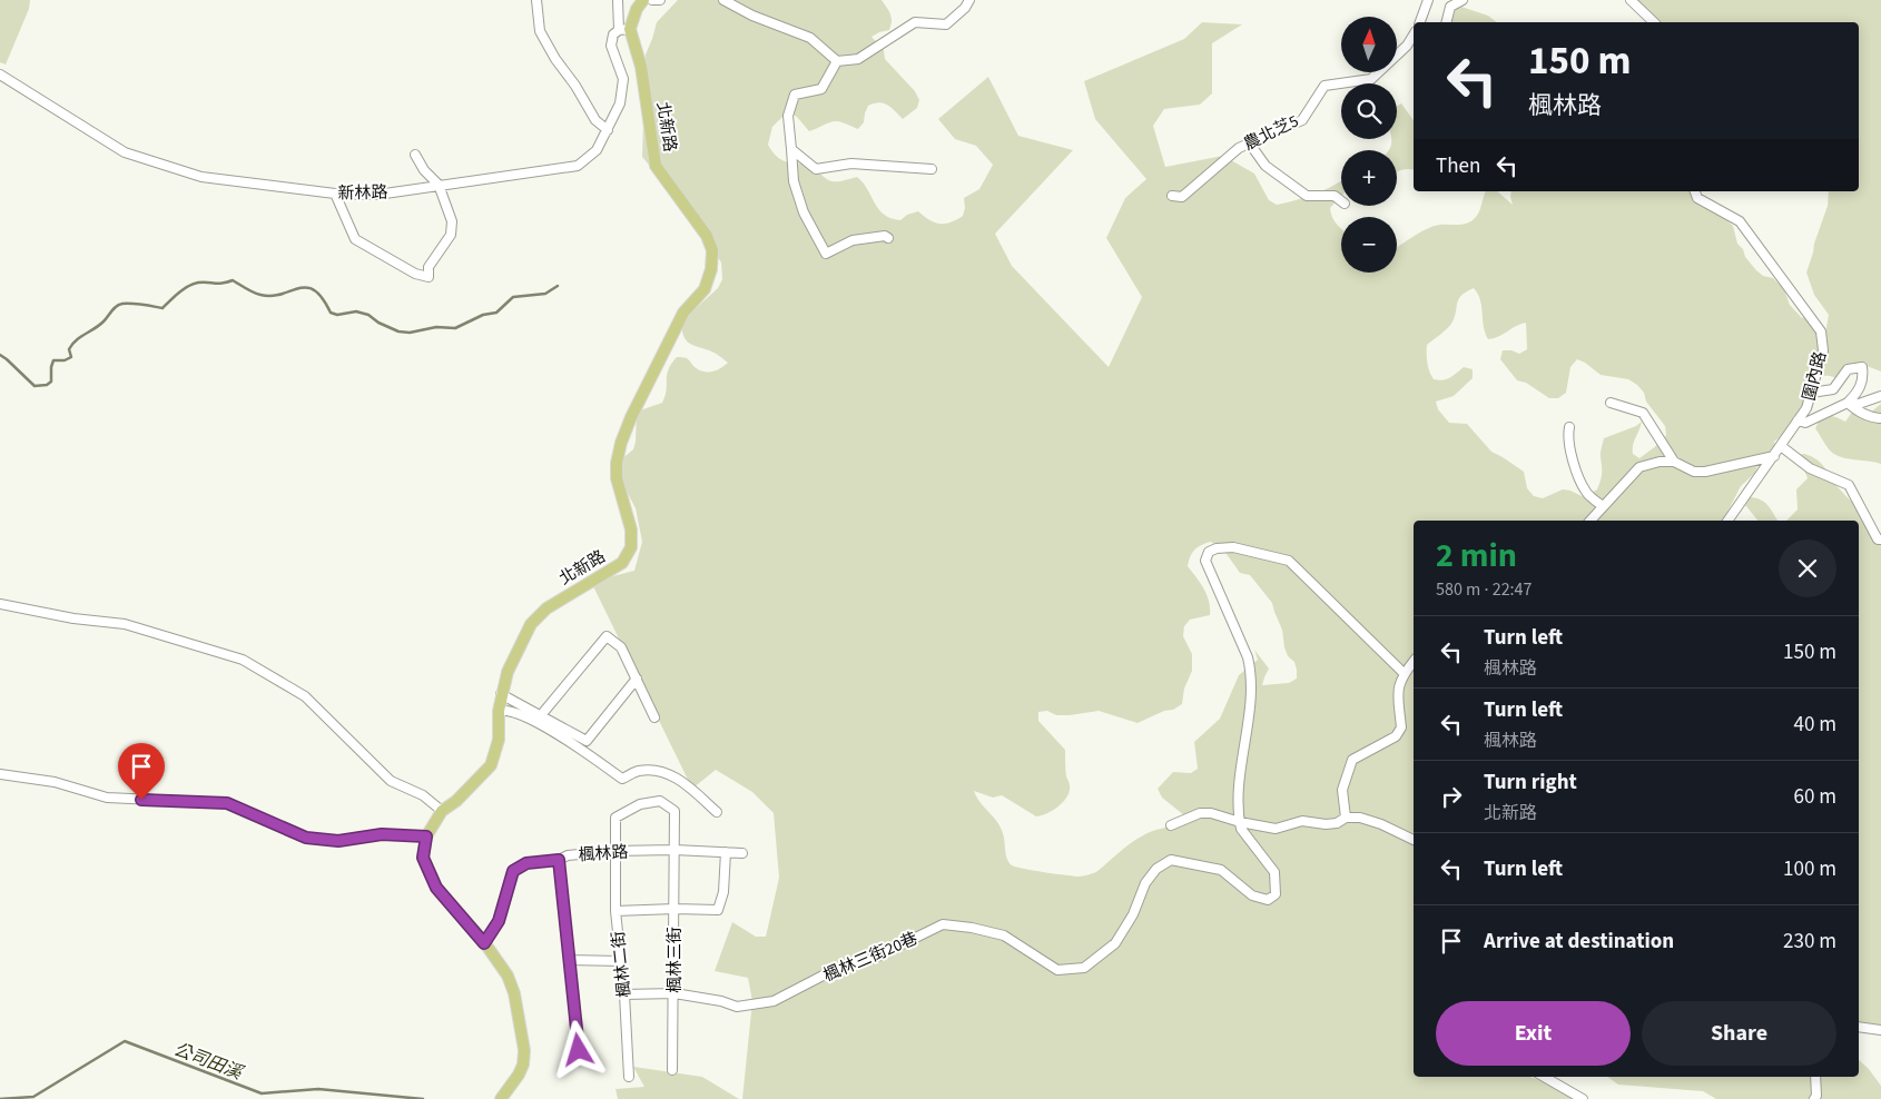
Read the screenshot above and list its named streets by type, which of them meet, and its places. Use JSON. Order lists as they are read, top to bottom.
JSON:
{
  "streets": {
    "main road": ["北新路"],
    "street": [
      "農北芝5",
      "新林路",
      "圍內路",
      "楓林路",
      "楓林三街20巷",
      "楓林三街",
      "楓林二街"
    ]
  },
  "crossings": [
    ["北新路", "新林路"],
    ["北新路", "楓林路"],
    ["楓林路", "楓林三街"],
    ["楓林路", "楓林二街"],
    ["楓林三街20巷", "楓林三街"],
    ["楓林三街", "楓林二街"]
  ],
  "water": ["公司田溪"],
  "north": "top",
  "page": {
    "map_buttons": ["+", "−"],
    "turn": ["150 m", "楓林路"],
    "then": "Then",
    "heading": ["2 min", "580 m · 22:47"],
    "list": [
      {
        "name": "Turn left",
        "note": "楓林路",
        "value": "150 m"
      },
      {
        "name": "Turn left",
        "note": "楓林路",
        "value": "40 m"
      },
      {
        "name": "Turn right",
        "note": "北新路",
        "value": "60 m"
      },
      {
        "name": "Turn left",
        "value": "100 m"
      },
      {
        "name": "Arrive at destination",
        "value": "230 m"
      }
    ],
    "buttons": ["Exit", "Share"]
  }
}
